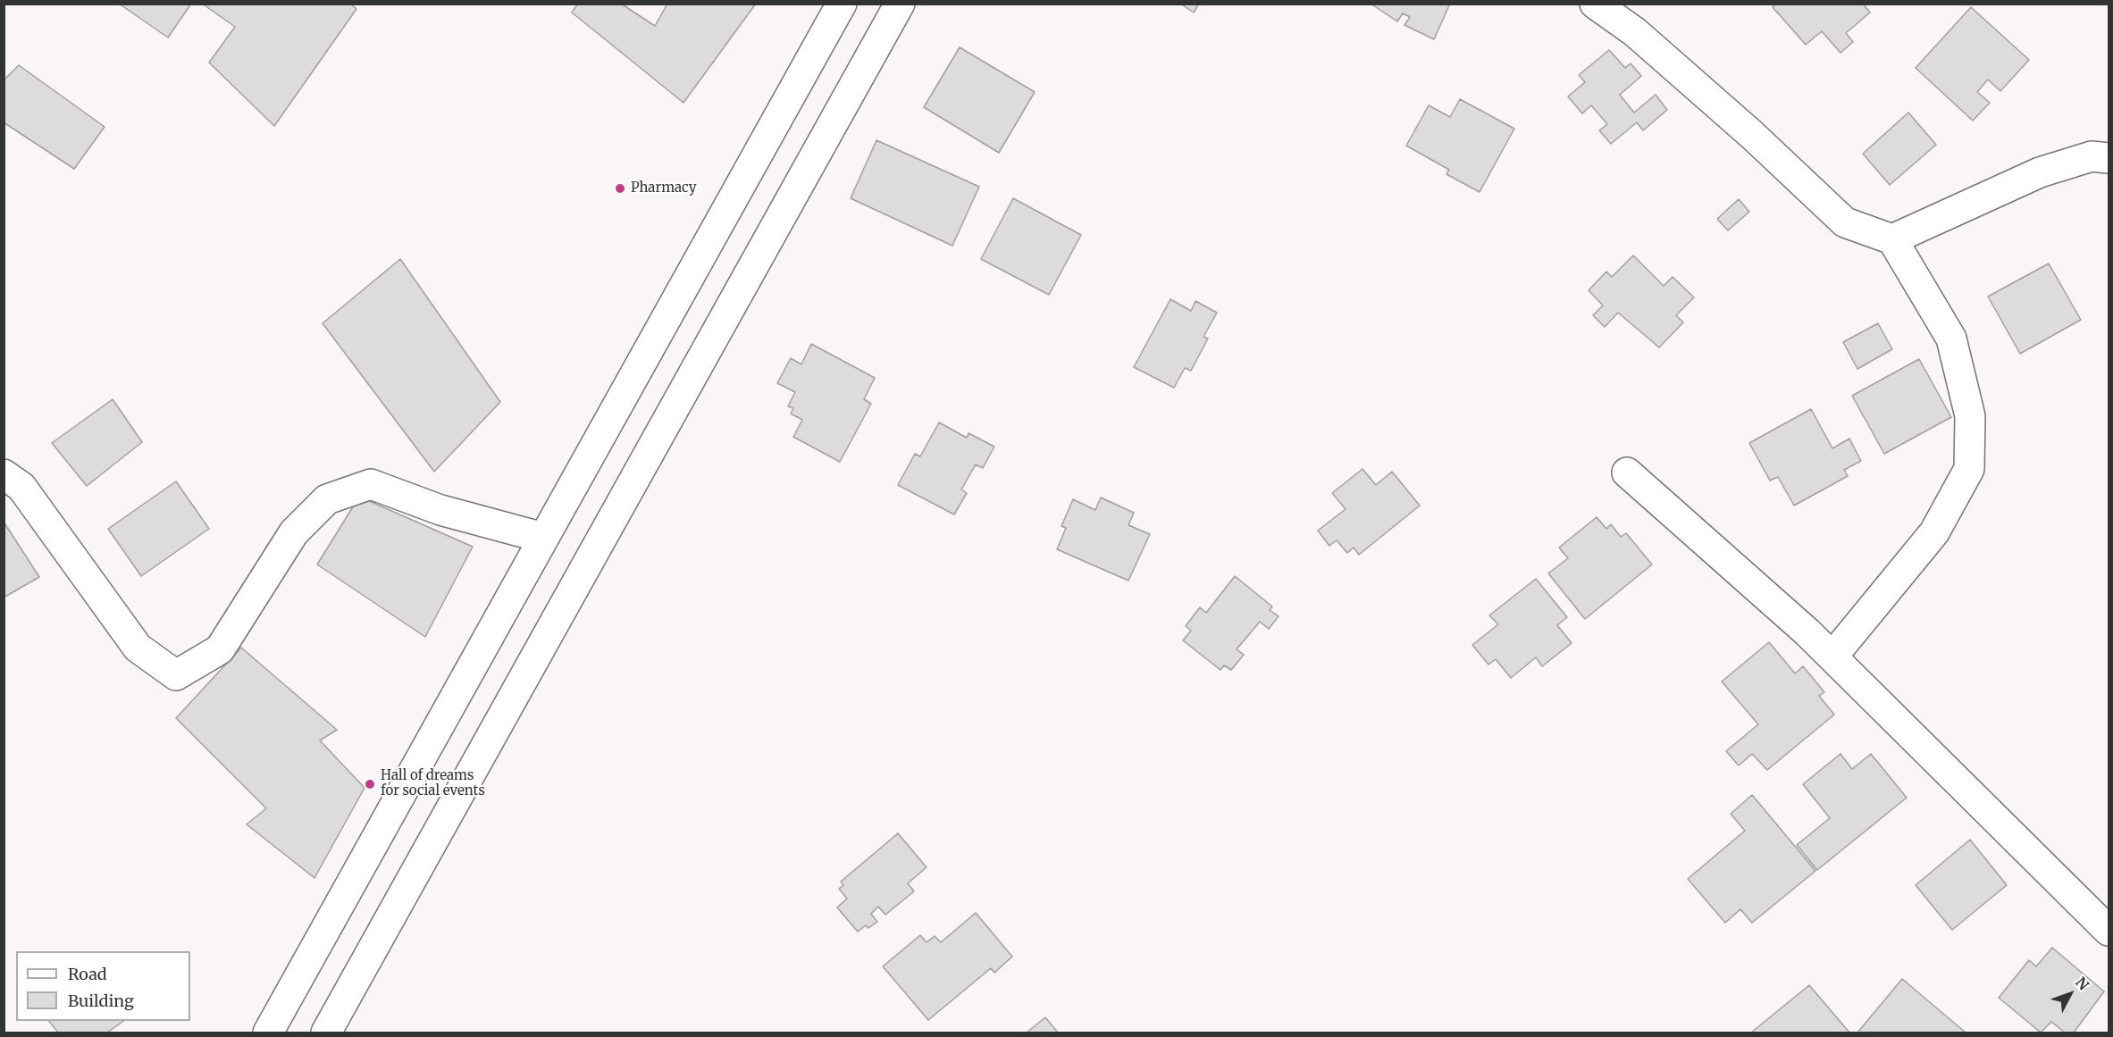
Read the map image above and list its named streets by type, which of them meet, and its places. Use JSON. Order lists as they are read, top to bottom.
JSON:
{
  "places": ["Pharmacy", "Hall of dreams for social events"],
  "legend": ["Road", "Building"],
  "north": "top right"
}
